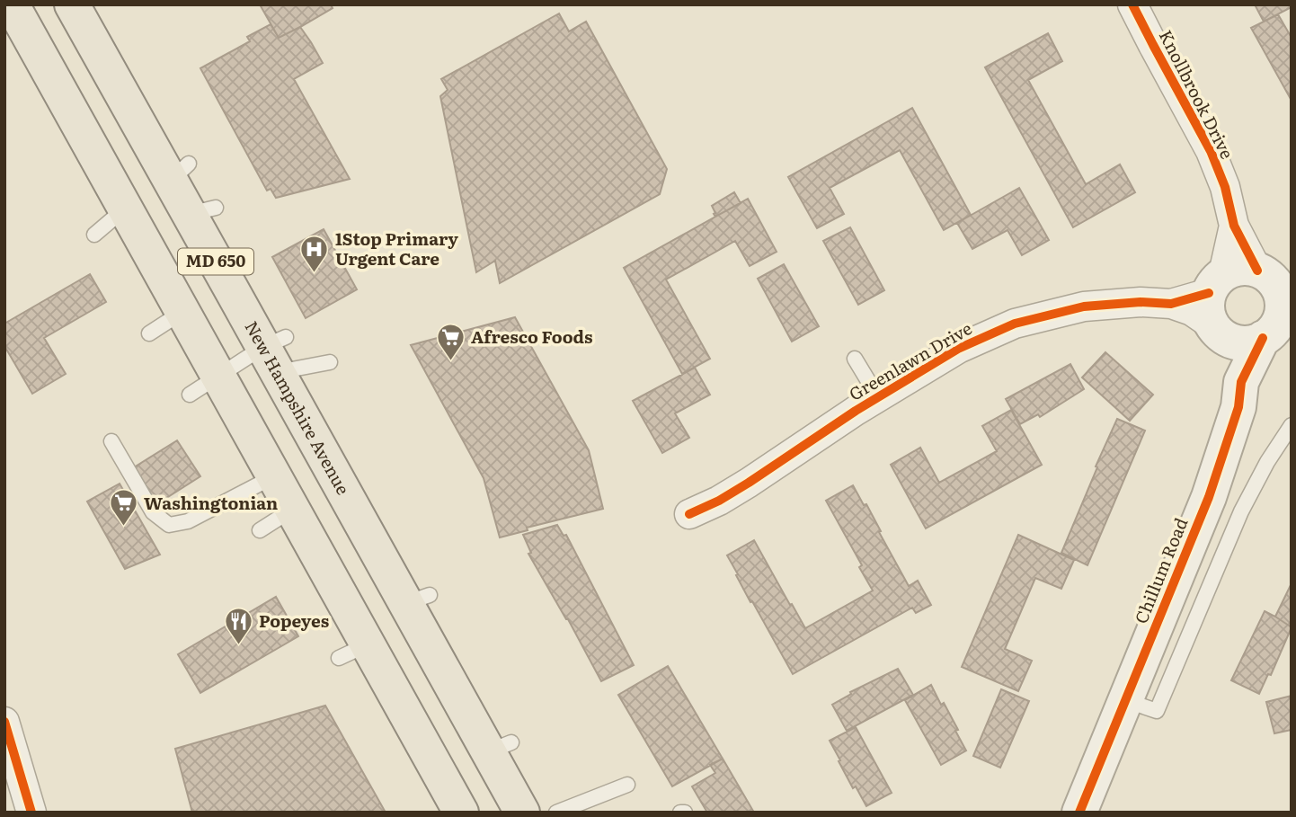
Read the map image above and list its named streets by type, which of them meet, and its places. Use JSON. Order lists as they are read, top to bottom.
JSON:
{
  "streets": {
    "main road": ["MD 650", "New Hampshire Avenue"],
    "street": ["Knollbrook Drive", "Greenlawn Drive", "Chillum Road"]
  },
  "crossings": [
    ["Knollbrook Drive", "Greenlawn Drive"],
    ["Knollbrook Drive", "Chillum Road"],
    ["Greenlawn Drive", "Chillum Road"]
  ],
  "places": {
    "hospital": ["1Stop Primary Urgent Care"],
    "supermarket": ["Afresco Foods", "Washingtonian"],
    "restaurant": ["Popeyes"]
  }
}
